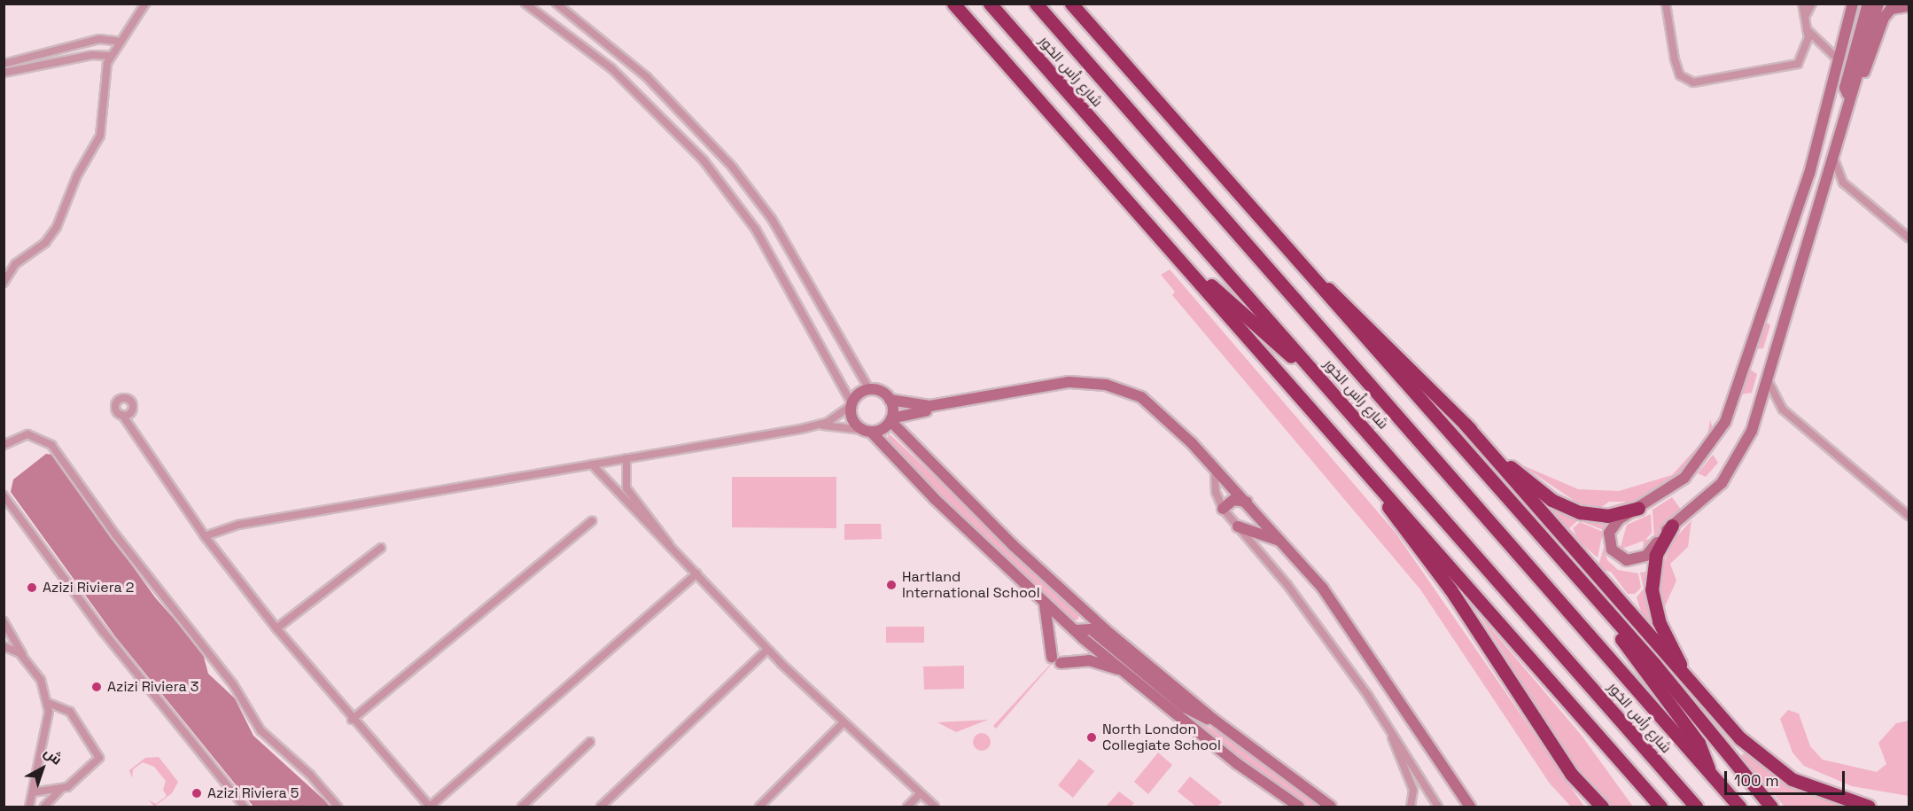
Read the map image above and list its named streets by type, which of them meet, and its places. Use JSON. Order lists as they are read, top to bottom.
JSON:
{
  "streets": {
    "highway": ["شارع رأس الخور"]
  },
  "places": [
    "Hartland International School",
    "Azizi Riviera 2",
    "Azizi Riviera 3",
    "North London Collegiate School",
    "Azizi Riviera 5"
  ],
  "scale_bar": "100 m",
  "north": "top right"
}
